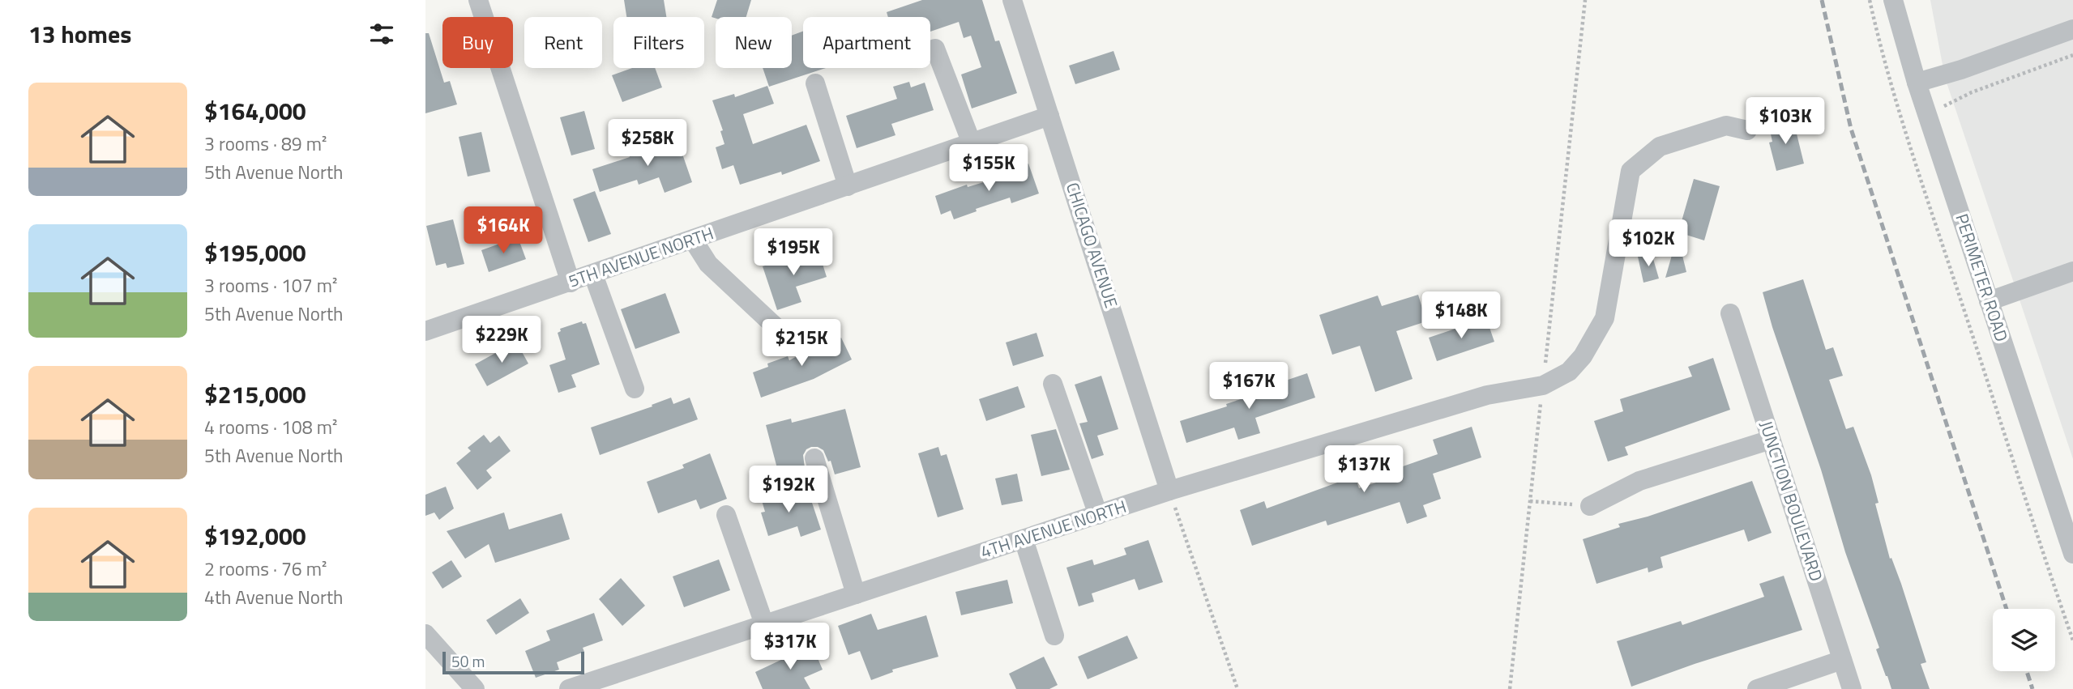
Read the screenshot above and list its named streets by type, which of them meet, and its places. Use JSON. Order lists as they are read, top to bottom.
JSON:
{
  "streets": {
    "street": [
      "CHICAGO AVENUE",
      "5TH AVENUE NORTH",
      "PERIMETER ROAD",
      "JUNCTION BOULEVARD",
      "4TH AVENUE NORTH"
    ]
  },
  "crossings": [
    ["CHICAGO AVENUE", "5TH AVENUE NORTH"],
    ["CHICAGO AVENUE", "4TH AVENUE NORTH"]
  ],
  "scale_bar": "50 m",
  "page": {
    "heading": "13 homes",
    "chip": [
      "Buy",
      "Rent",
      "Filters",
      "New",
      "Apartment"
    ],
    "list": [
      {
        "name": "$164,000",
        "note": "3 rooms · 89 m² · 5th Avenue North"
      },
      {
        "name": "$195,000",
        "note": "3 rooms · 107 m² · 5th Avenue North"
      },
      {
        "name": "$215,000",
        "note": "4 rooms · 108 m² · 5th Avenue North"
      },
      {
        "name": "$192,000",
        "note": "2 rooms · 76 m² · 4th Avenue North"
      }
    ],
    "price": [
      "$103K",
      "$258K",
      "$155K",
      "$164K",
      "$102K",
      "$195K",
      "$148K",
      "$229K",
      "$215K",
      "$167K",
      "$137K",
      "$192K",
      "$317K"
    ],
    "scale": "50 m"
  }
}
